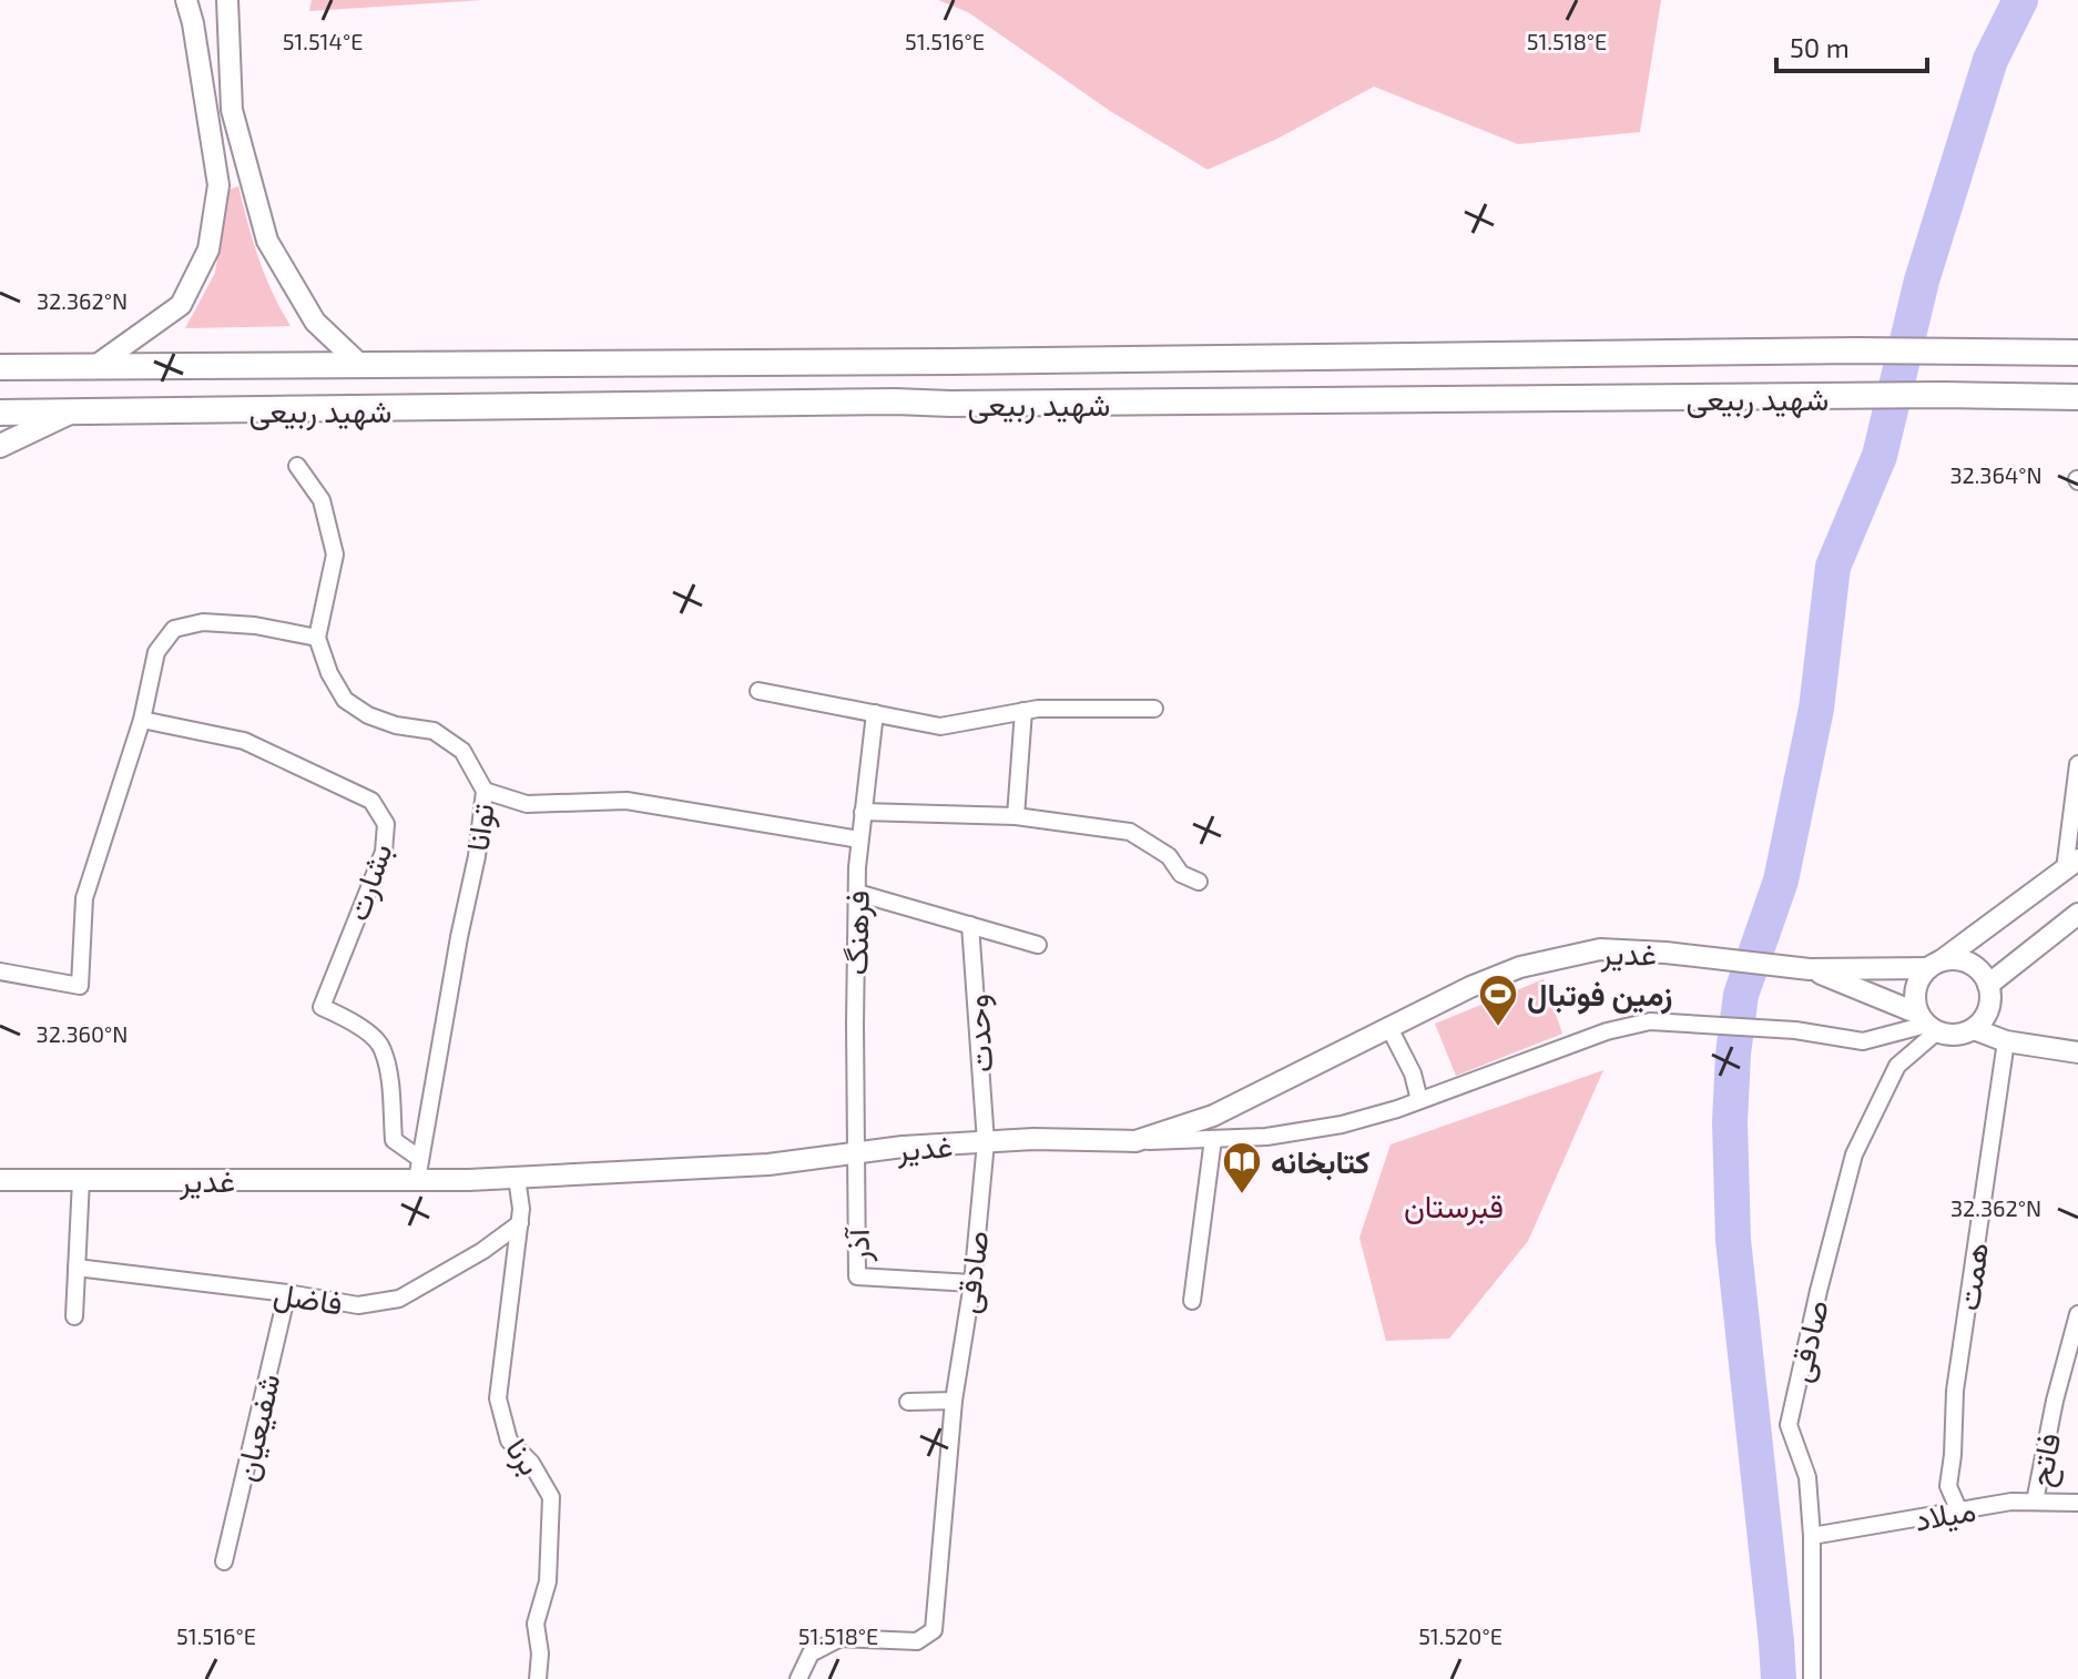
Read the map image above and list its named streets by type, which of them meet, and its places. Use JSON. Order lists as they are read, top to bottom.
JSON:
{
  "streets": {
    "main road": ["شهید ربیعی"],
    "street": [
      "توانا",
      "بشارت",
      "فرهنگ",
      "غدیر",
      "وحدت",
      "آذر",
      "صادقی",
      "همت",
      "فاضل",
      "شفیعیان",
      "برنا",
      "فاتح",
      "میلاد"
    ]
  },
  "crossings": [
    ["توانا", "بشارت"],
    ["توانا", "غدیر"],
    ["فرهنگ", "غدیر"],
    ["فرهنگ", "آذر"],
    ["غدیر", "وحدت"],
    ["غدیر", "آذر"],
    ["غدیر", "صادقی"],
    ["غدیر", "برنا"],
    ["وحدت", "صادقی"],
    ["آذر", "صادقی"],
    ["صادقی", "میلاد"],
    ["همت", "میلاد"],
    ["فاضل", "شفیعیان"],
    ["فاضل", "برنا"],
    ["فاتح", "میلاد"]
  ],
  "parks": ["قبرستان"],
  "places": {
    "sports": ["زمین فوتبال"],
    "library": ["کتابخانه"]
  },
  "scale_bar": "50 m",
  "coordinates": [
    "51.514°E",
    "51.518°E",
    "51.516°E",
    "32.362°N",
    "32.364°N",
    "32.360°N",
    "51.520°E"
  ]
}
